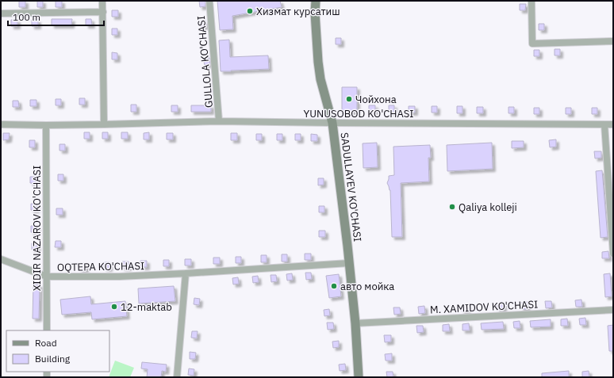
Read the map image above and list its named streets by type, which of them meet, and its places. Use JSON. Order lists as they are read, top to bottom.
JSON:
{
  "streets": {
    "main road": ["SADULLAYEV KO'CHASI"],
    "street": [
      "GULLOLA KO'CHASI",
      "YUNUSOBOD KO'CHASI",
      "XIDIR NAZAROV KO'CHASI",
      "OQTEPA KO'CHASI",
      "M. XAMIDOV KO'CHASI"
    ]
  },
  "crossings": [
    ["GULLOLA KO'CHASI", "YUNUSOBOD KO'CHASI"],
    ["YUNUSOBOD KO'CHASI", "SADULLAYEV KO'CHASI"],
    ["YUNUSOBOD KO'CHASI", "XIDIR NAZAROV KO'CHASI"],
    ["SADULLAYEV KO'CHASI", "OQTEPA KO'CHASI"],
    ["SADULLAYEV KO'CHASI", "M. XAMIDOV KO'CHASI"],
    ["XIDIR NAZAROV KO'CHASI", "OQTEPA KO'CHASI"]
  ],
  "places": [
    "Хизмат курсатиш",
    "Чойхона",
    "Qaliya kolleji",
    "авто мойка",
    "12-maktab"
  ],
  "legend": ["Road", "Building"],
  "scale_bar": "100 m"
}
